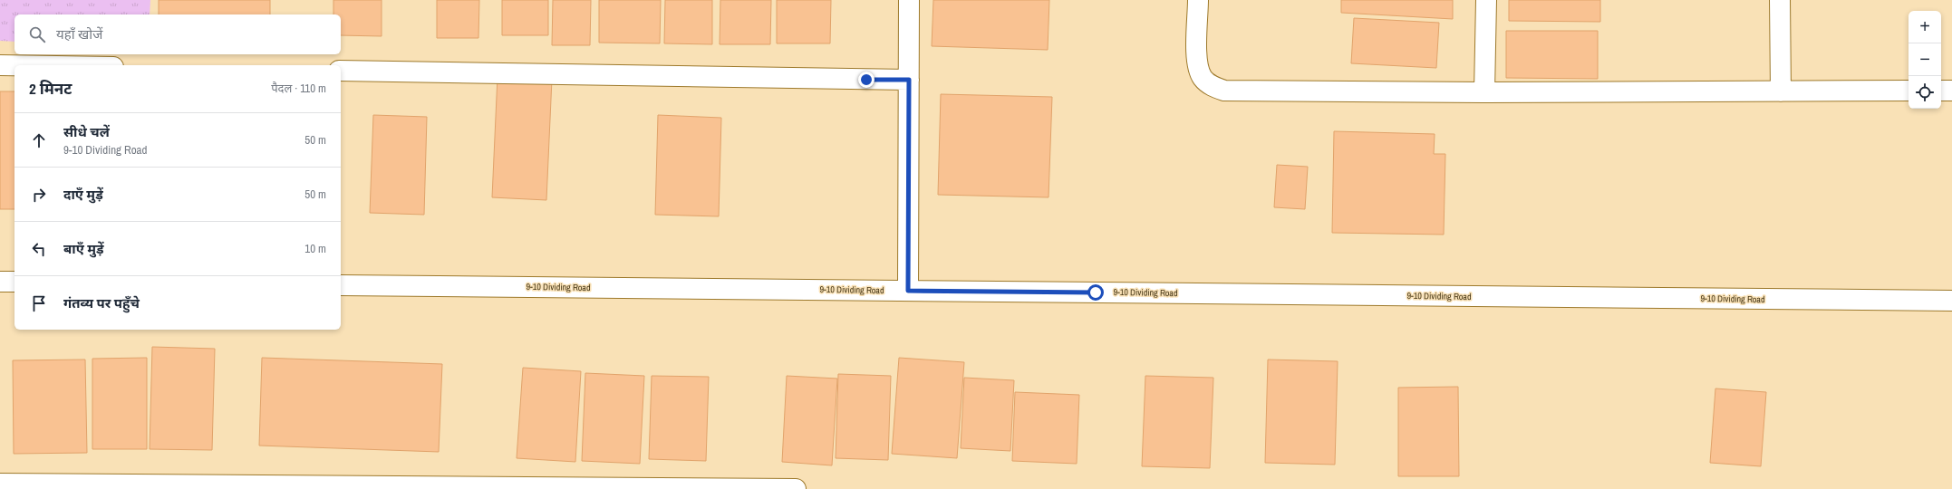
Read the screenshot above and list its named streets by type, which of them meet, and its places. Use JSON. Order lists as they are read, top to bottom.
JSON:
{
  "streets": {
    "street": ["9-10 Dividing Road"]
  },
  "page": {
    "map_buttons": ["+", "−"],
    "search": "यहाँ खोजें",
    "heading": ["2 मिनट", "पैदल · 110 m"],
    "list": [
      ["सीधे चलें", "9-10 Dividing Road", "50 m"],
      ["दाएँ मुड़ें", "50 m"],
      ["बाएँ मुड़ें", "10 m"],
      "गंतव्य पर पहुँचे"
    ]
  }
}
